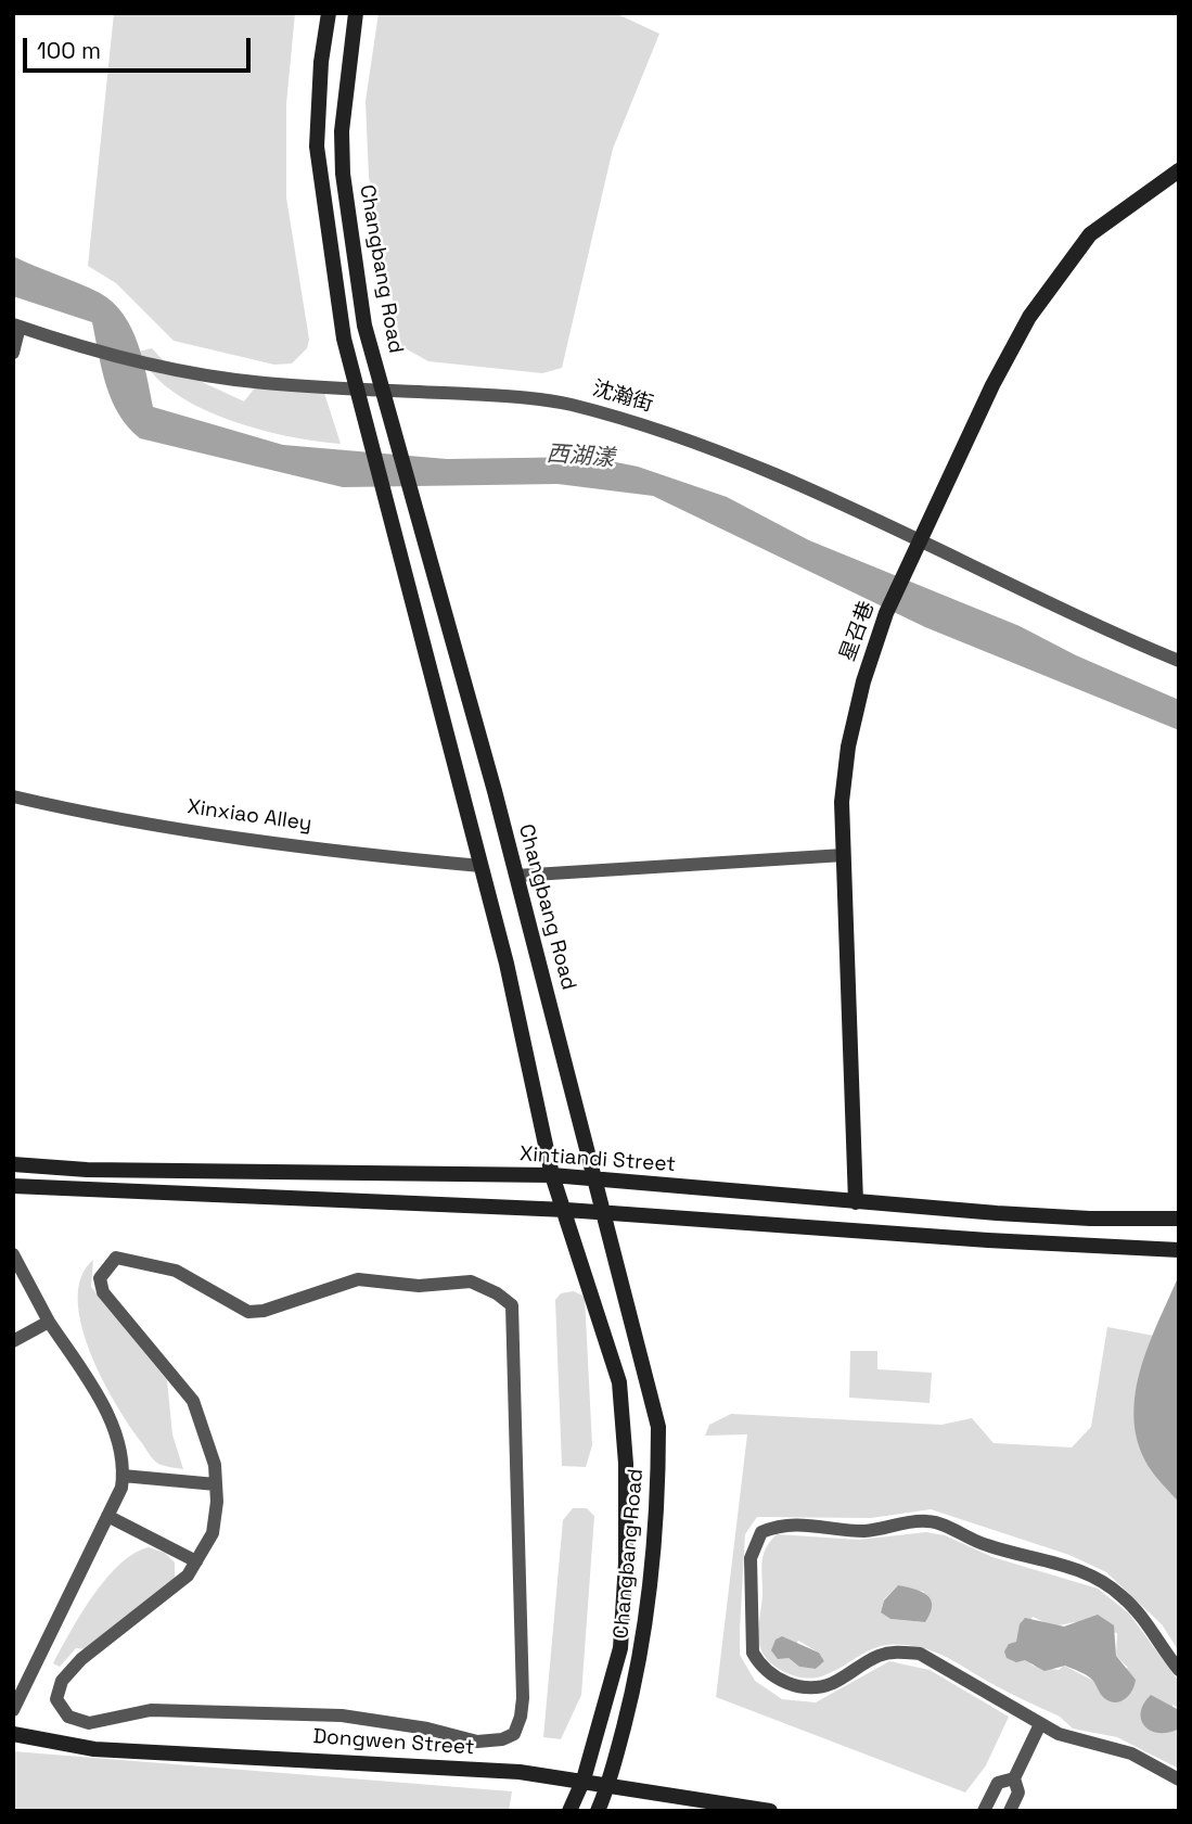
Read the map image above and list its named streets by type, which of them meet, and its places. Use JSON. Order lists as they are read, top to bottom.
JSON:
{
  "streets": {
    "main road": [
      "Changbang Road",
      "星召巷",
      "Xintiandi Street",
      "Dongwen Street"
    ],
    "street": ["沈瀚街", "Xinxiao Alley"]
  },
  "crossings": [
    ["Changbang Road", "沈瀚街"],
    ["Changbang Road", "Xinxiao Alley"],
    ["Changbang Road", "Xintiandi Street"],
    ["Changbang Road", "Dongwen Street"],
    ["沈瀚街", "星召巷"],
    ["星召巷", "Xintiandi Street"]
  ],
  "water": ["西湖漾"],
  "scale_bar": "100 m"
}
